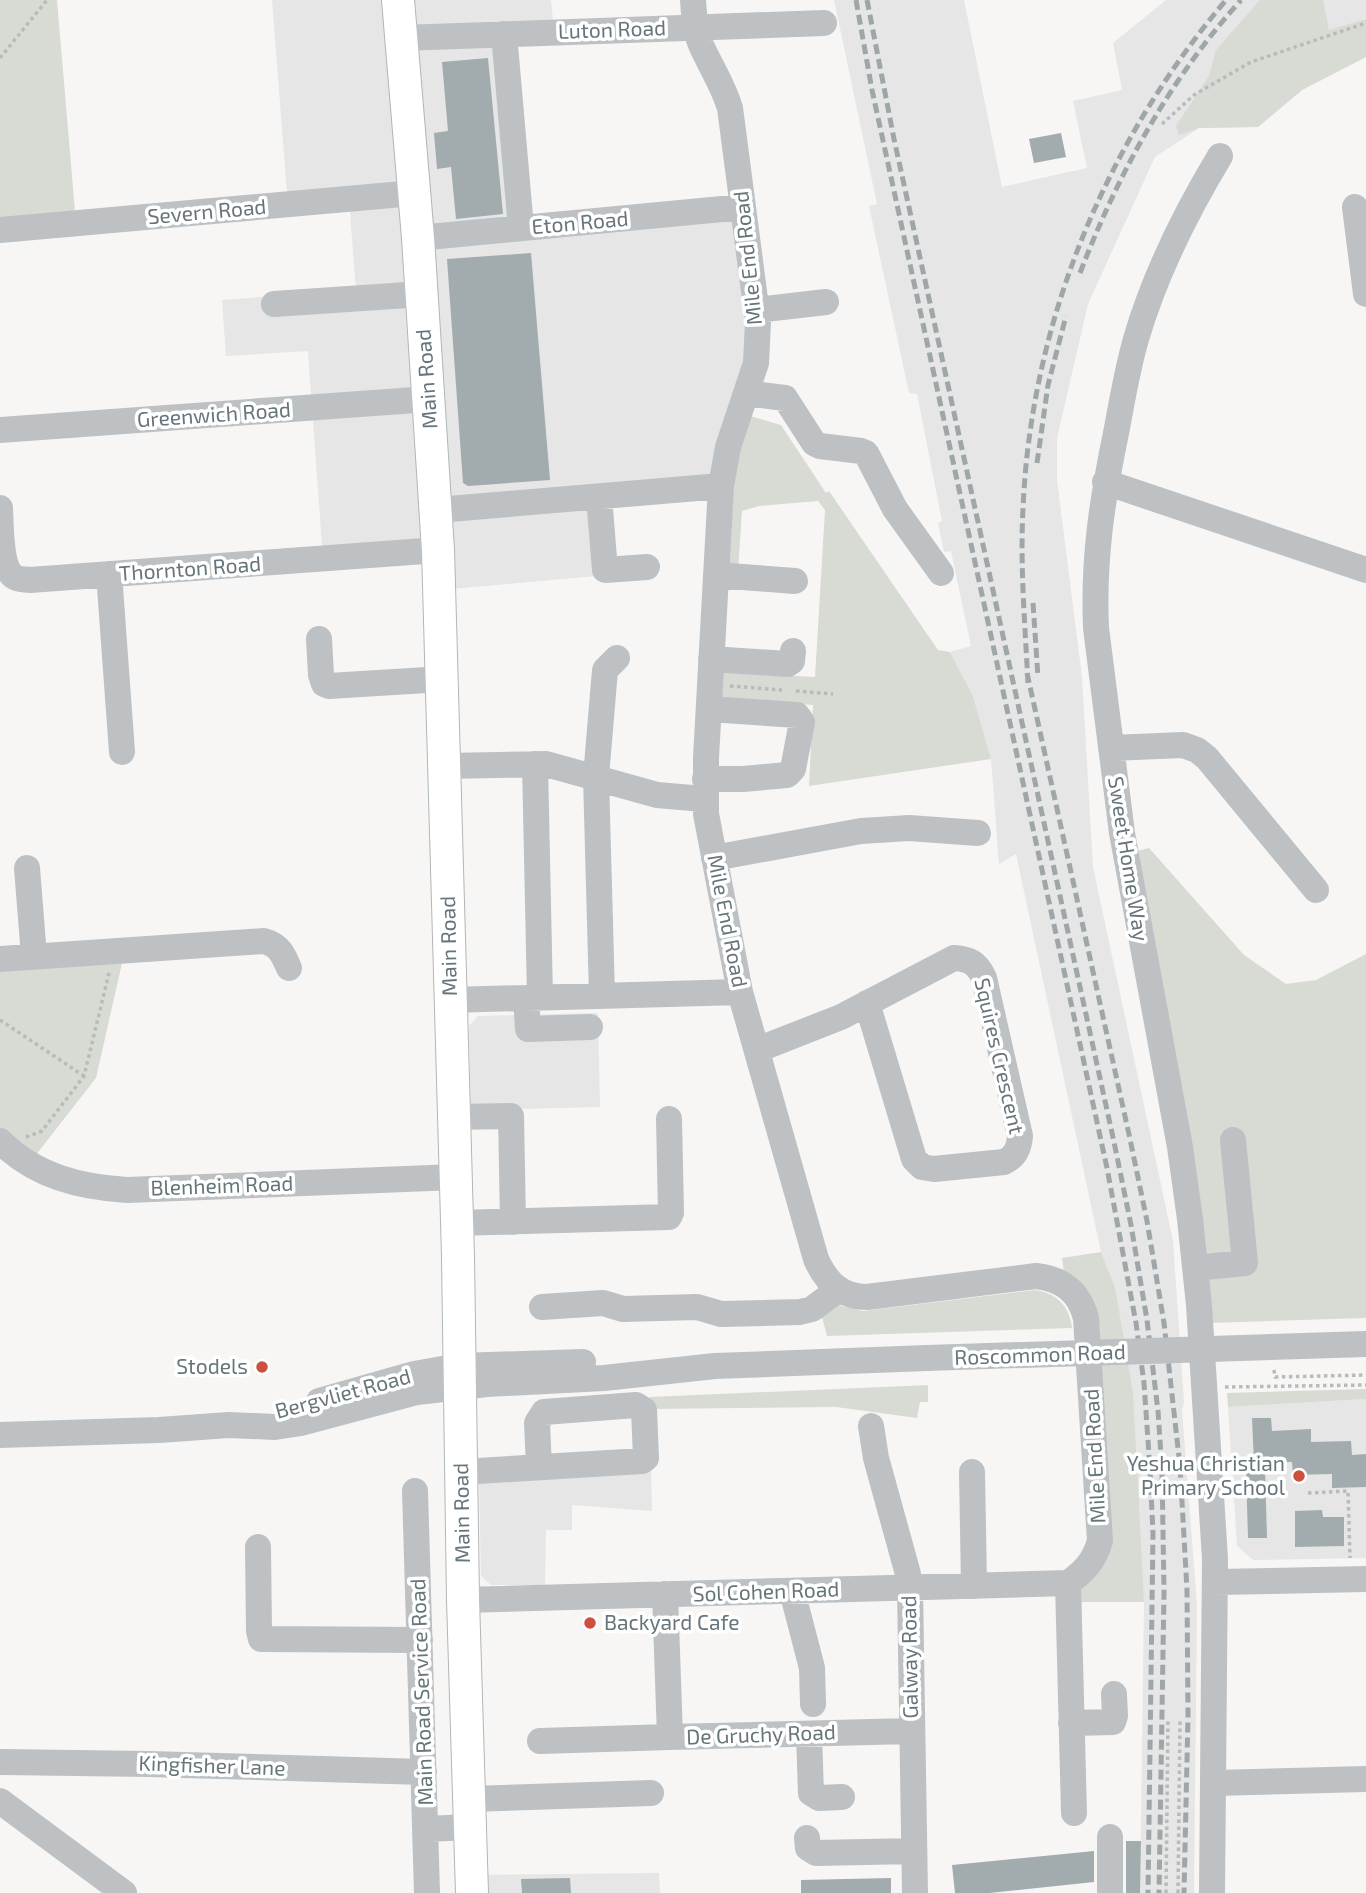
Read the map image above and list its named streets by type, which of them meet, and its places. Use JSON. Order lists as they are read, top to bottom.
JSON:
{
  "streets": {
    "main road": ["Main Road"],
    "street": [
      "Luton Road",
      "Severn Road",
      "Eton Road",
      "Mile End Road",
      "Greenwich Road",
      "Thornton Road",
      "Sweet Home Way",
      "Squires Crescent",
      "Blenheim Road",
      "Roscommon Road",
      "Bergvliet Road",
      "Sol Cohen Road",
      "Galway Road",
      "Main Road Service Road",
      "De Gruchy Road",
      "Kingfisher Lane"
    ]
  },
  "crossings": [
    ["Luton Road", "Mile End Road"],
    ["Luton Road", "Main Road"],
    ["Severn Road", "Main Road"],
    ["Eton Road", "Mile End Road"],
    ["Eton Road", "Main Road"],
    ["Mile End Road", "Sol Cohen Road"],
    ["Main Road", "Greenwich Road"],
    ["Main Road", "Thornton Road"],
    ["Main Road", "Blenheim Road"],
    ["Main Road", "Roscommon Road"],
    ["Main Road", "Bergvliet Road"],
    ["Main Road", "Sol Cohen Road"],
    ["Roscommon Road", "Bergvliet Road"],
    ["Sol Cohen Road", "Galway Road"],
    ["Sol Cohen Road", "De Gruchy Road"],
    ["Galway Road", "De Gruchy Road"],
    ["Main Road Service Road", "Kingfisher Lane"]
  ],
  "places": ["Stodels", "Yeshua Christian Primary School", "Backyard Cafe"]
}
